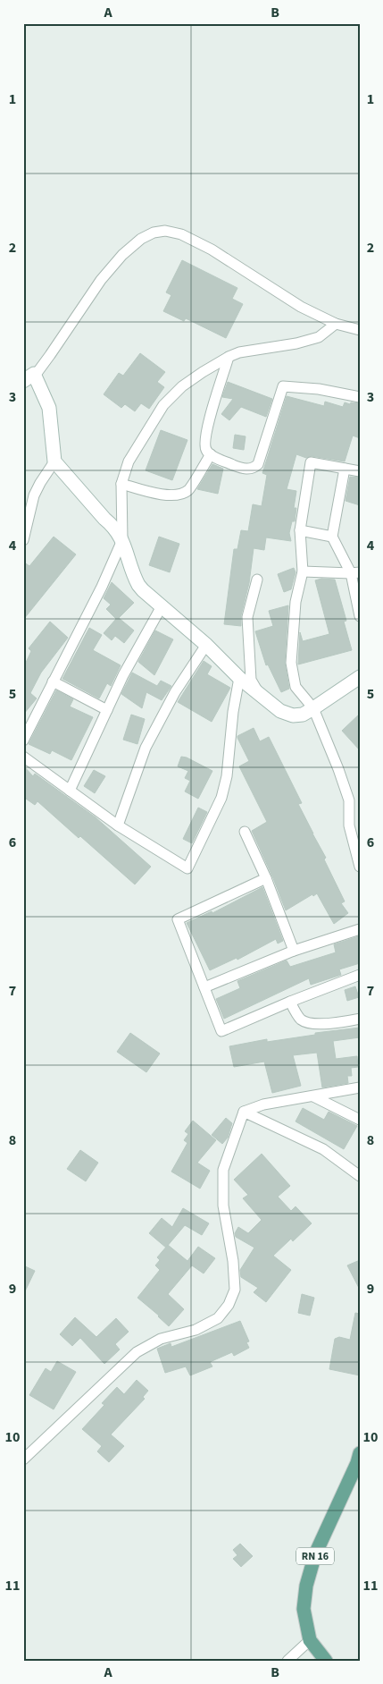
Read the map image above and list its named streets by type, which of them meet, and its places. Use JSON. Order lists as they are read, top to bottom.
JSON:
{
  "streets": {
    "main road": ["RN 16"]
  },
  "grid": {
    "columns": ["A", "B"],
    "rows": [
      "1",
      "2",
      "3",
      "4",
      "5",
      "6",
      "7",
      "8",
      "9",
      "10",
      "11"
    ]
  }
}
